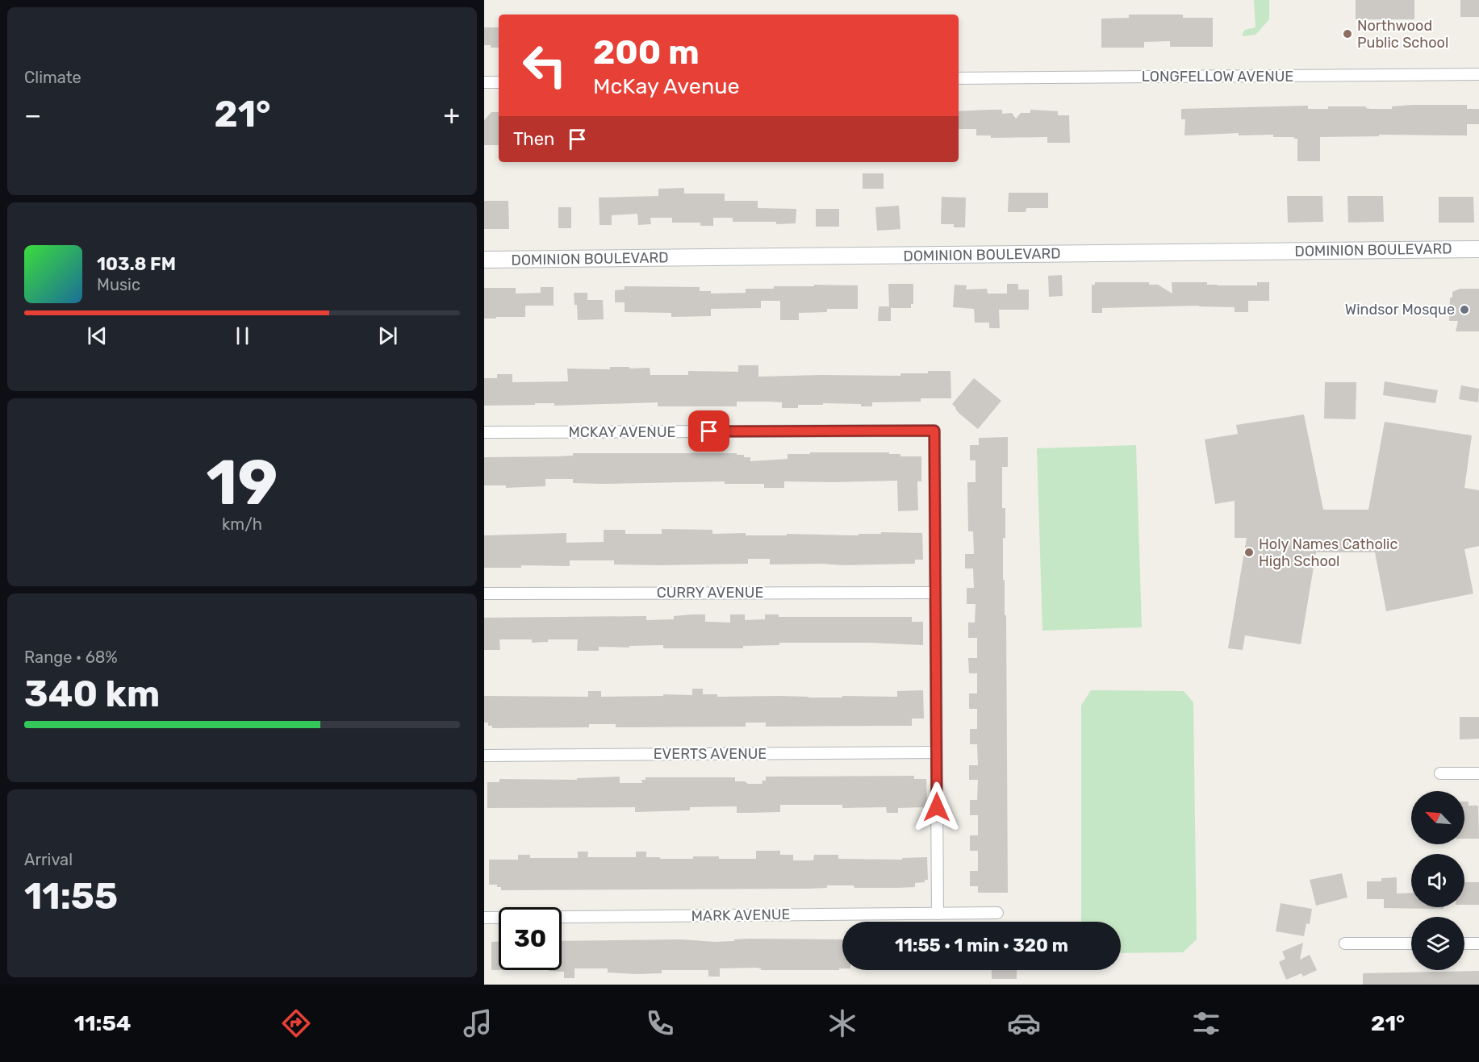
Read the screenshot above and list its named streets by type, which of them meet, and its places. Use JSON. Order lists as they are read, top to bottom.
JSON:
{
  "streets": {
    "street": [
      "LONGFELLOW AVENUE",
      "DOMINION BOULEVARD",
      "MCKAY AVENUE",
      "CURRY AVENUE",
      "EVERTS AVENUE",
      "MARK AVENUE"
    ]
  },
  "crossings": [
    ["MCKAY AVENUE", "CURRY AVENUE"]
  ],
  "places": ["Northwood Public School", "Windsor Mosque", "Holy Names Catholic High School"],
  "north": "top left",
  "page": {
    "tile": [
      "Climate",
      ["19", "km/h"],
      ["Range · 68%", "340 km"],
      ["Arrival", "11:55"]
    ],
    "turn": ["200 m", "McKay Avenue"],
    "heat": ["−", "21°", "+"],
    "then": "Then",
    "song": ["103.8 FM", "Music"],
    "limit": "30",
    "trip": "11:55 · 1 min · 320 m",
    "tabs": ["11:54", "21°"]
  }
}
